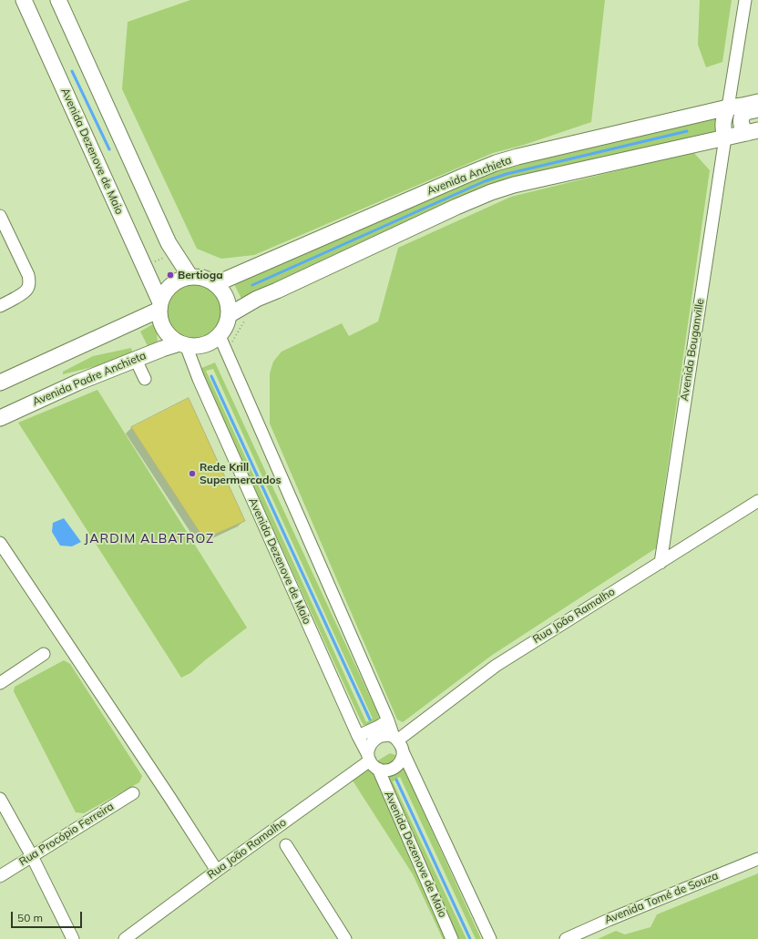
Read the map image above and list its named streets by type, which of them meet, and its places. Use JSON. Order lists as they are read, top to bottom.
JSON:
{
  "streets": {
    "main road": ["Avenida Dezenove de Maio", "Avenida Anchieta", "Avenida Padre Anchieta"],
    "street": [
      "Avenida Bouganville",
      "Rua João Ramalho",
      "Rua Procópio Ferreira",
      "Avenida Tomé de Souza"
    ]
  },
  "crossings": [
    ["Avenida Dezenove de Maio", "Avenida Anchieta"],
    ["Avenida Dezenove de Maio", "Avenida Padre Anchieta"],
    ["Avenida Dezenove de Maio", "Rua João Ramalho"],
    ["Avenida Anchieta", "Avenida Padre Anchieta"],
    ["Avenida Bouganville", "Rua João Ramalho"]
  ],
  "districts": ["JARDIM ALBATROZ"],
  "places": ["Bertioga", "Rede Krill Supermercados"],
  "scale_bar": "50 m"
}
